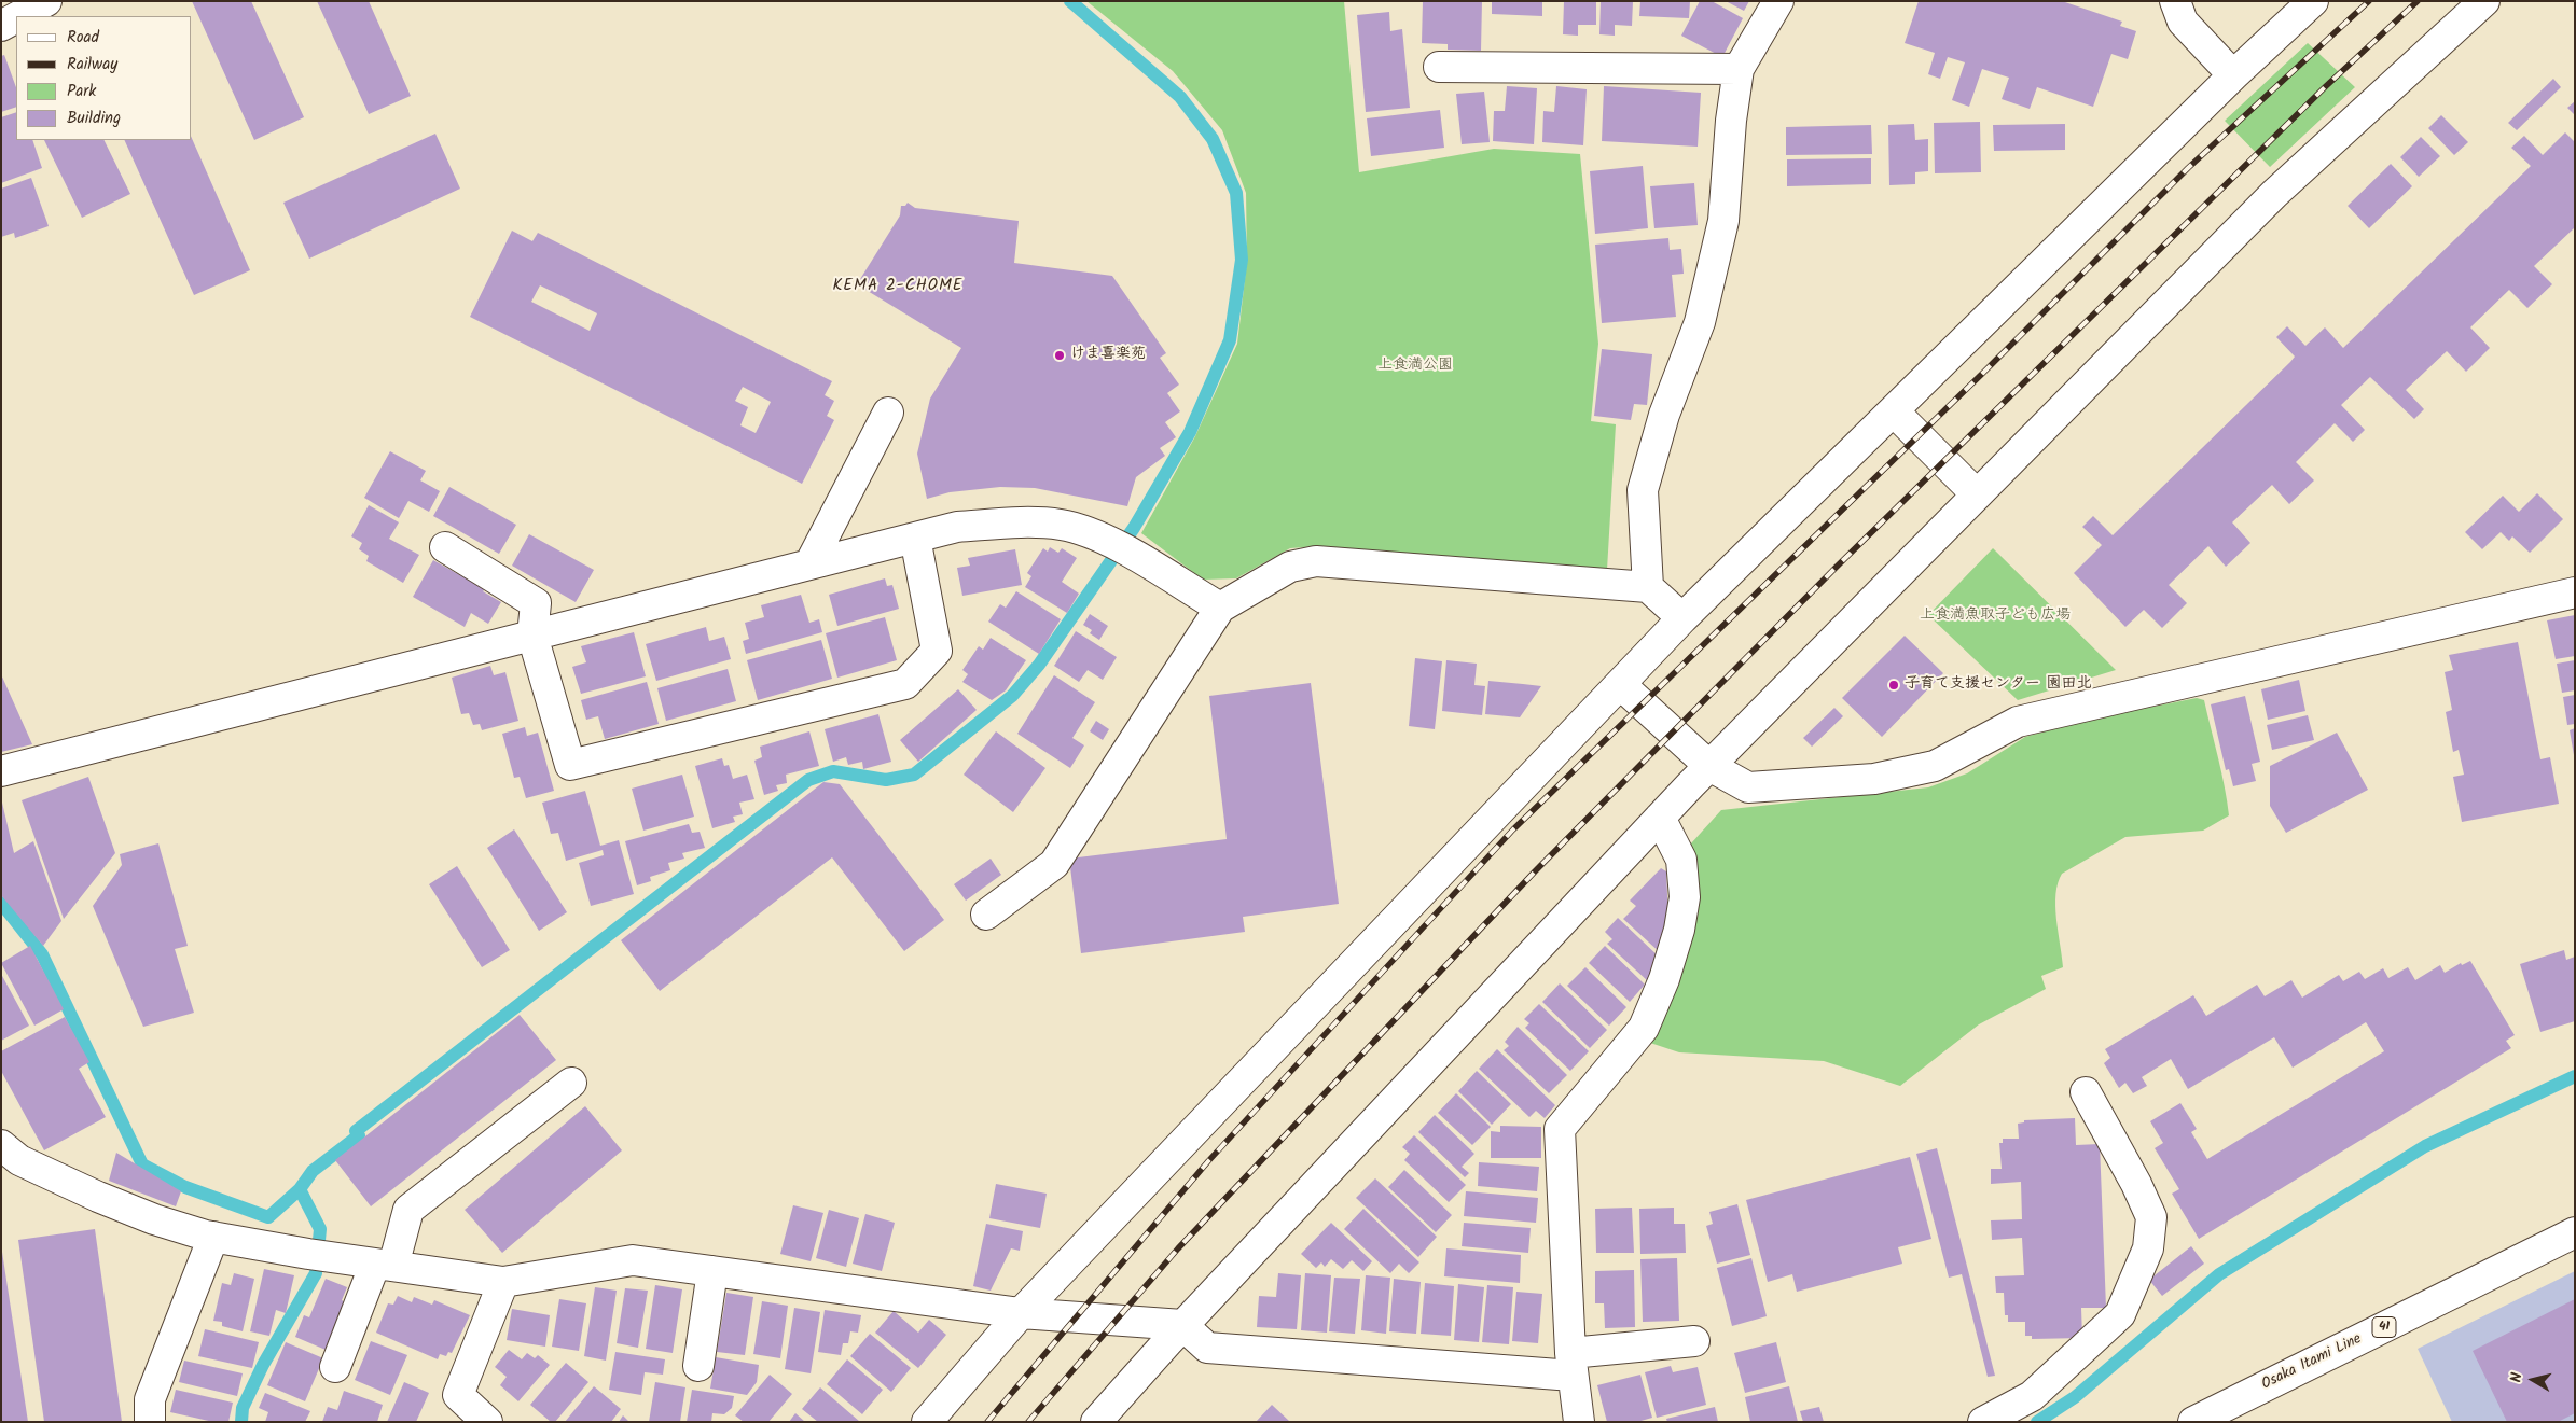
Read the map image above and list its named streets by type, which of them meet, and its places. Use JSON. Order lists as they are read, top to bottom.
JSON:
{
  "streets": {
    "street": ["41", "Osaka Itami Line"]
  },
  "districts": ["KEMA 2-CHOME"],
  "parks": ["上食満公園", "上食満魚取子ども広場"],
  "places": ["けま喜楽苑", "子育て支援センター 園田北"],
  "legend": [
    "Road",
    "Railway",
    "Park",
    "Building"
  ],
  "north": "left"
}
